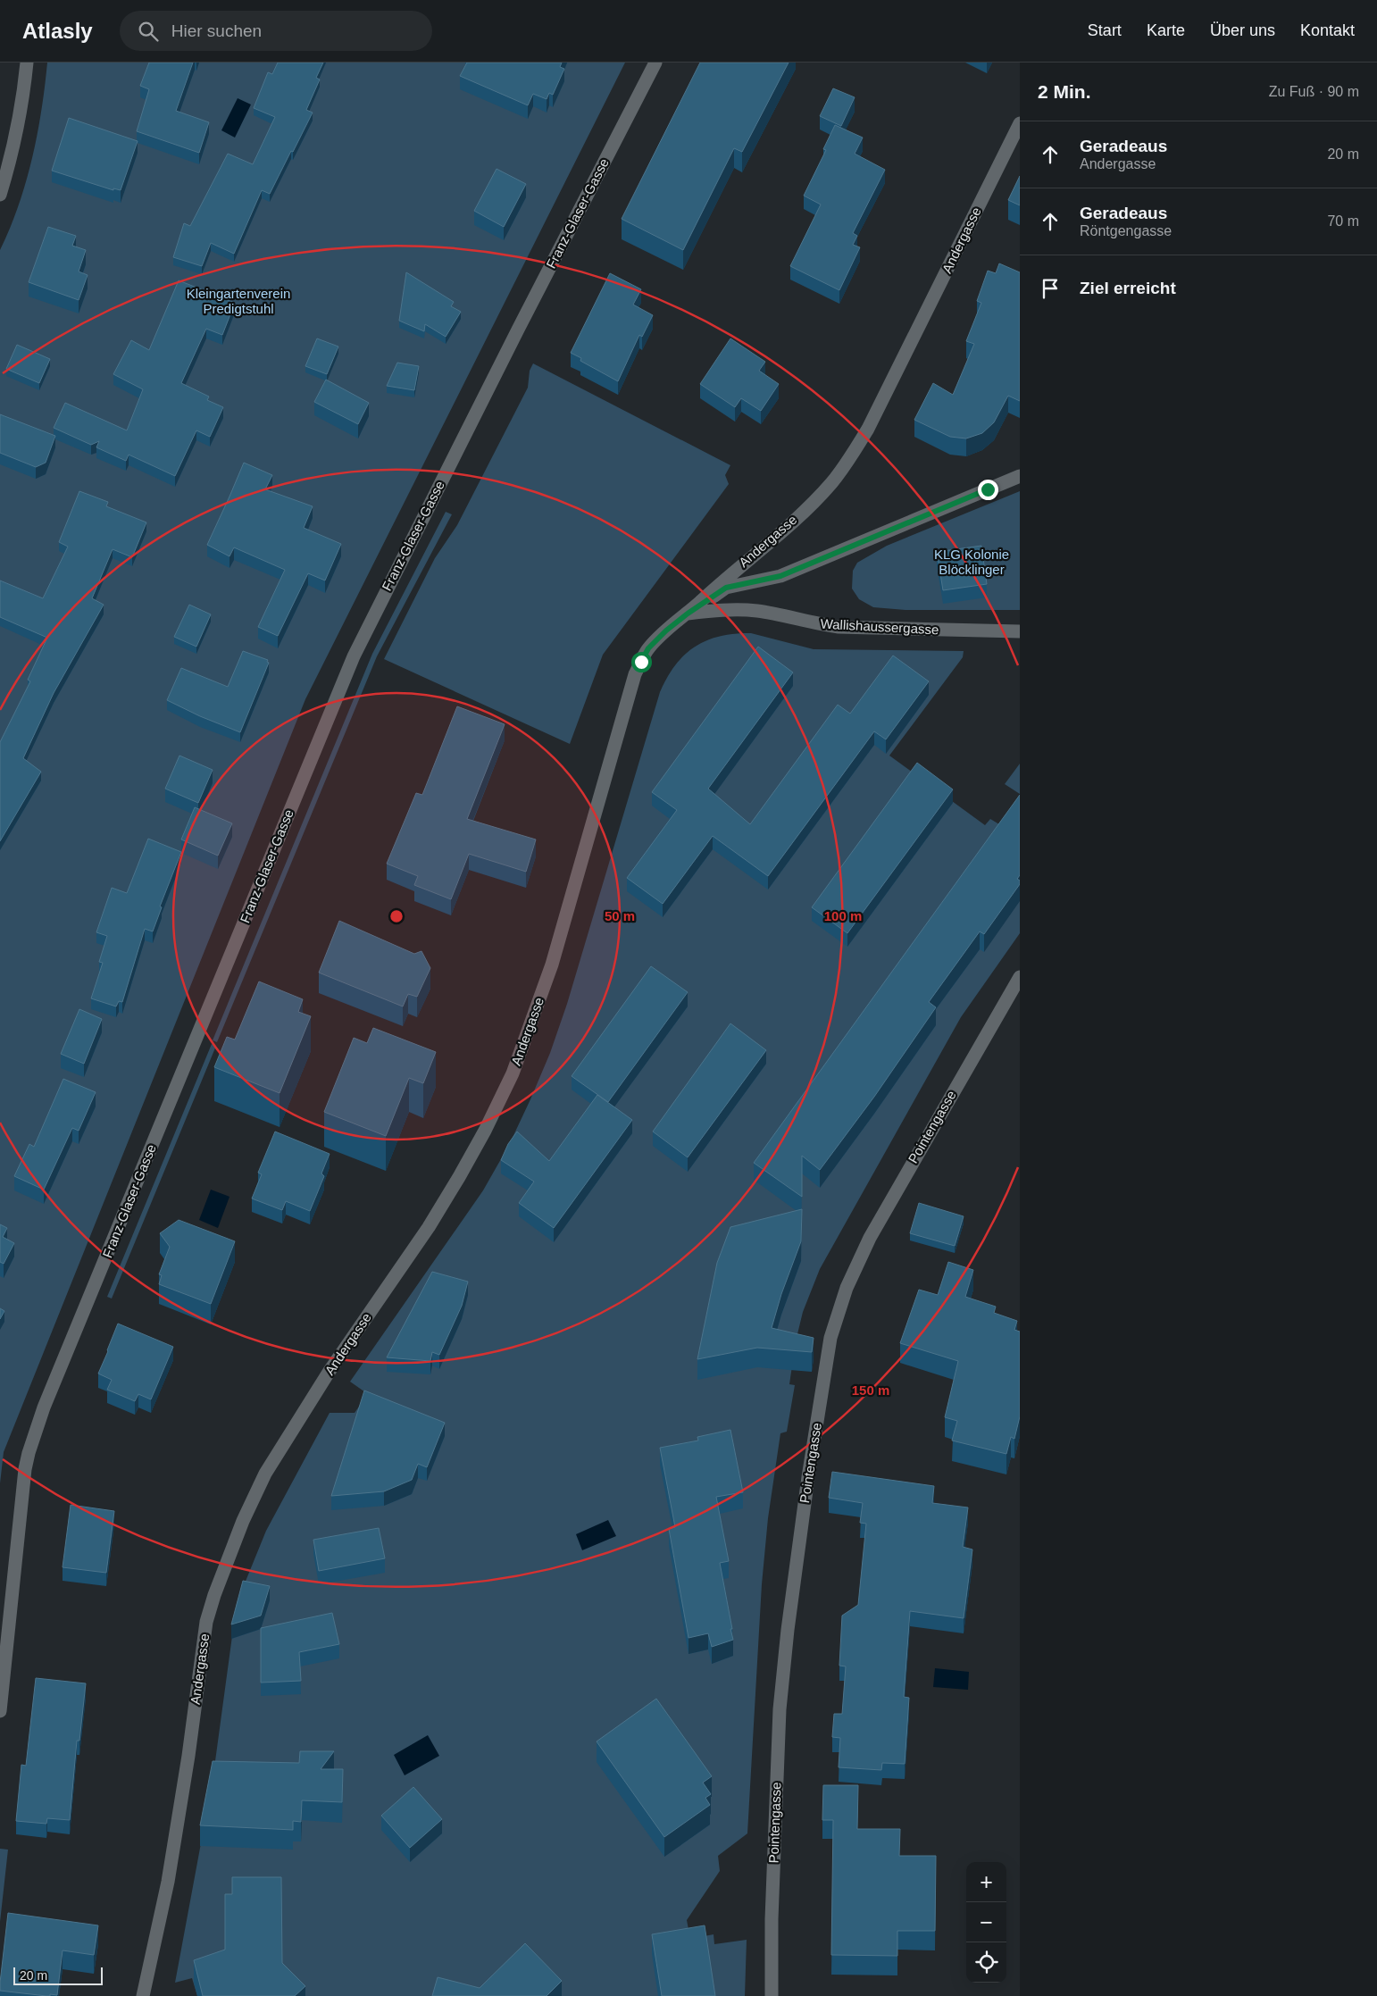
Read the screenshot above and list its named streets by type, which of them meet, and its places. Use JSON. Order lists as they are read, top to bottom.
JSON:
{
  "streets": {
    "street": [
      "Franz-Glaser-Gasse",
      "Andergasse",
      "Wallishaussergasse",
      "Pointengasse"
    ]
  },
  "crossings": [
    ["Andergasse", "Wallishaussergasse"]
  ],
  "parks": ["Kleingartenverein Predigtstuhl", "KLG Kolonie Blöcklinger"],
  "scale_bar": "20 m",
  "page": {
    "header": "Atlasly",
    "search": "Hier suchen",
    "nav": [
      "Start",
      "Karte",
      "Über uns",
      "Kontakt"
    ],
    "heading": ["2 Min.", "Zu Fuß · 90 m"],
    "list": [
      ["Geradeaus", "Andergasse", "20 m"],
      ["Geradeaus", "Röntgengasse", "70 m"],
      "Ziel erreicht"
    ],
    "map_buttons": ["+", "−"],
    "scale": "20 m"
  },
  "rings": ["50 m", "100 m", "150 m"]
}
